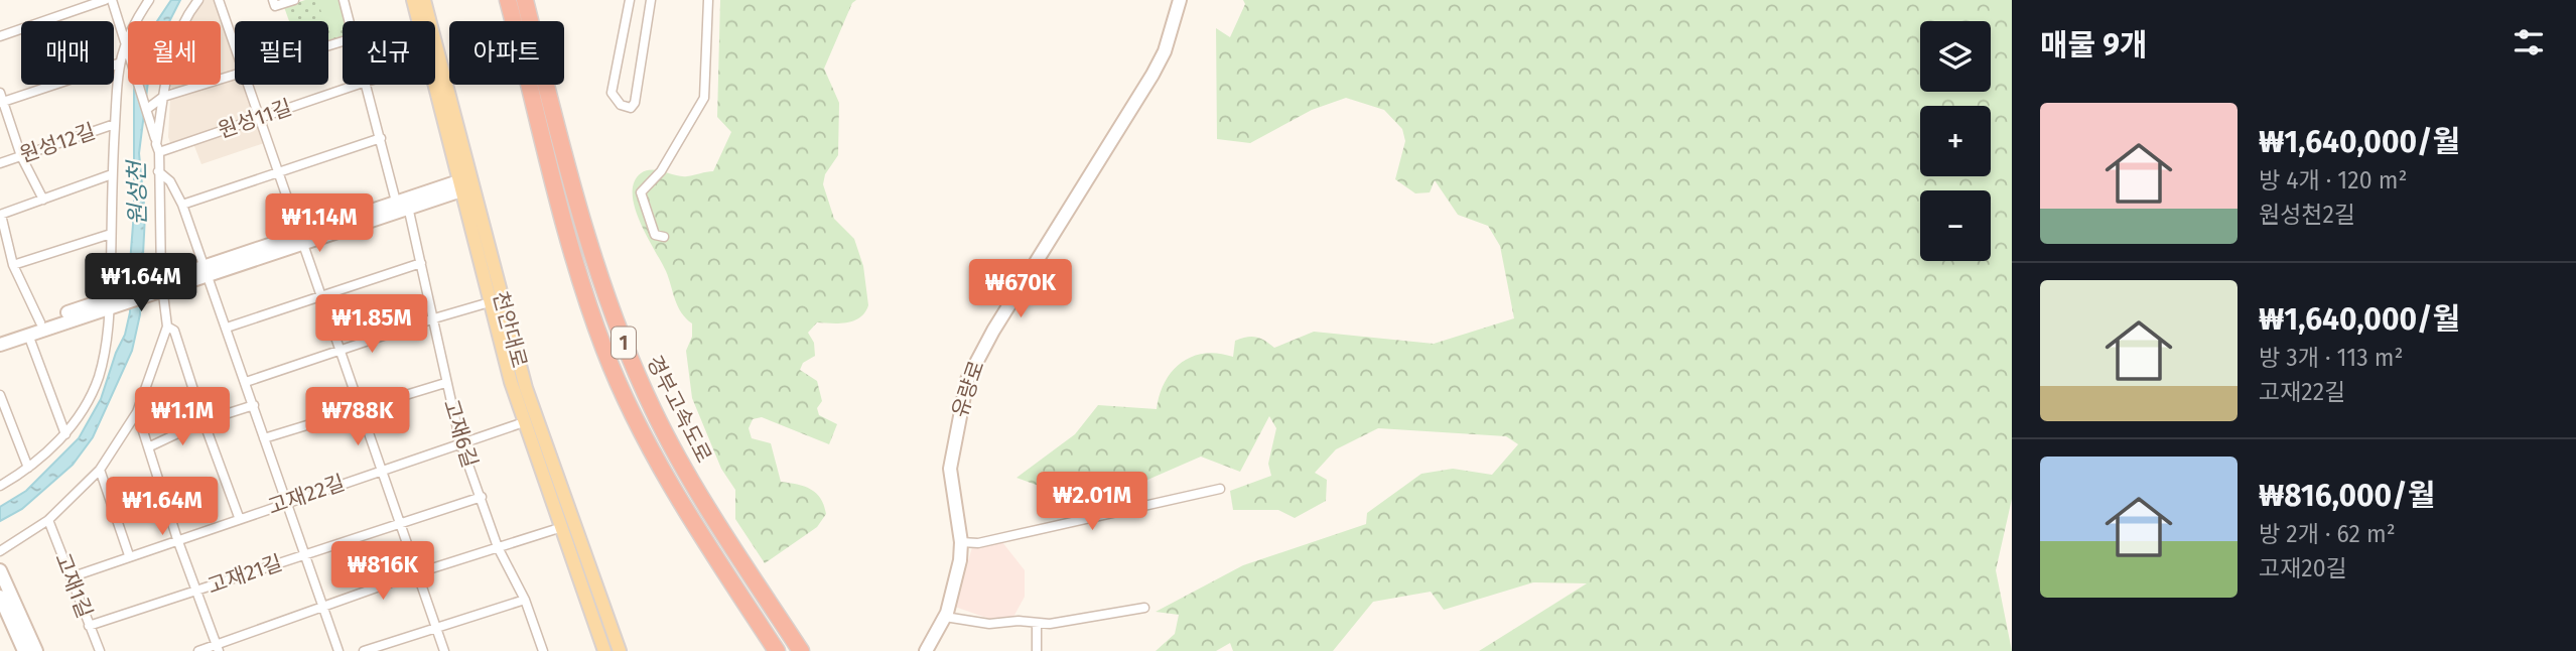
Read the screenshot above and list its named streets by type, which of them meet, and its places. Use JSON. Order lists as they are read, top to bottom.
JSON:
{
  "streets": {
    "highway": ["1", "경부고속도로"],
    "main road": ["천안대로"],
    "street": [
      "원성11길",
      "원성12길",
      "유량로",
      "고재6길",
      "고재22길",
      "고재21길",
      "고재1길"
    ]
  },
  "crossings": [
    ["천안대로", "고재22길"],
    ["고재6길", "고재22길"],
    ["고재6길", "고재21길"],
    ["고재22길", "고재1길"],
    ["고재21길", "고재1길"]
  ],
  "water": ["원성천"],
  "page": {
    "heading": "매물 9개",
    "map_buttons": ["+", "−"],
    "chip": [
      "매매",
      "월세",
      "필터",
      "신규",
      "아파트"
    ],
    "list": [
      {
        "name": "₩1,640,000/월",
        "note": "방 4개 · 120 m² · 원성천2길"
      },
      {
        "name": "₩1,640,000/월",
        "note": "방 3개 · 113 m² · 고재22길"
      },
      {
        "name": "₩816,000/월",
        "note": "방 2개 · 62 m² · 고재20길"
      }
    ],
    "price": [
      "₩1.14M",
      "₩1.64M",
      "₩670K",
      "₩1.85M",
      "₩1.1M",
      "₩788K",
      "₩2.01M",
      "₩1.64M",
      "₩816K"
    ]
  }
}
